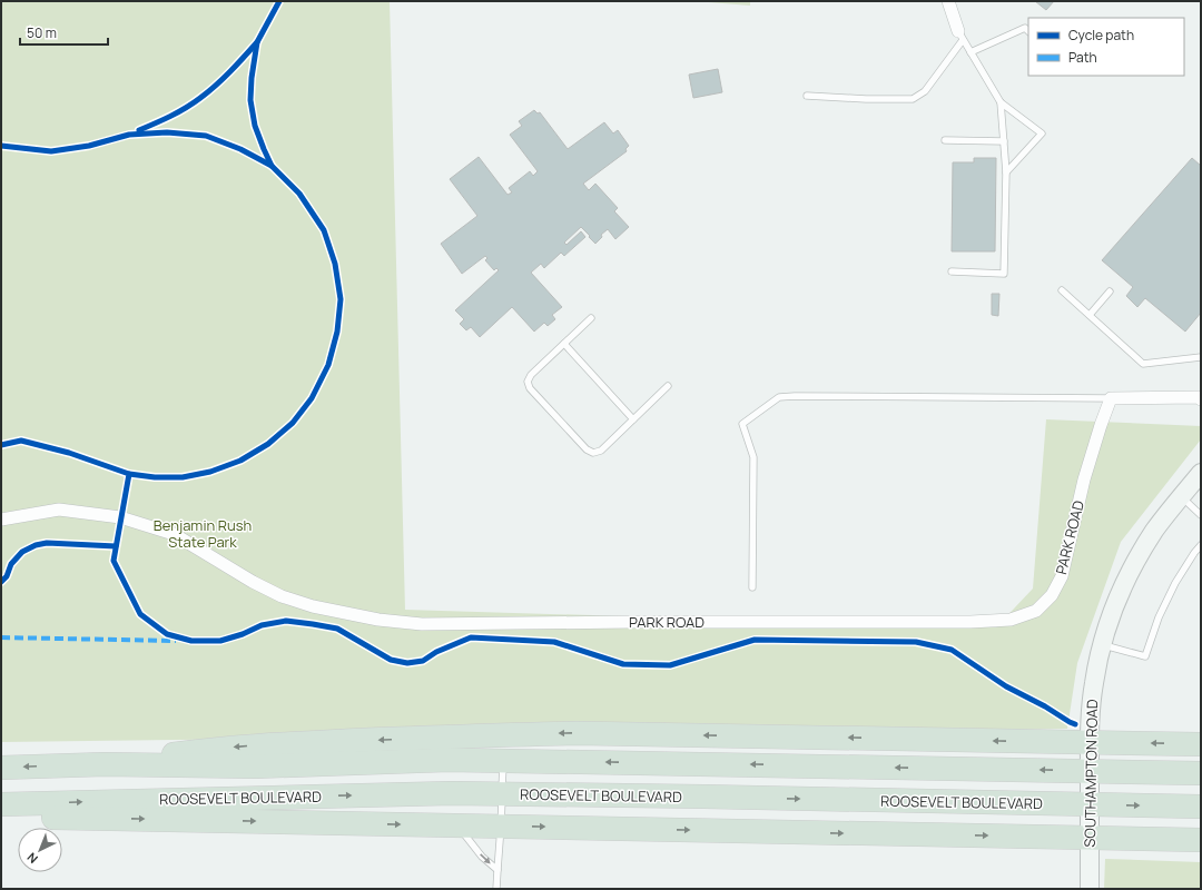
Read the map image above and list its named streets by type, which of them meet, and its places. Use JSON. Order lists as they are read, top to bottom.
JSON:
{
  "streets": {
    "highway": ["ROOSEVELT BOULEVARD"],
    "street": ["PARK ROAD", "SOUTHAMPTON ROAD"]
  },
  "crossings": [
    ["SOUTHAMPTON ROAD", "ROOSEVELT BOULEVARD"]
  ],
  "parks": ["Benjamin Rush State Park"],
  "legend": ["Cycle path", "Path"],
  "scale_bar": "50 m",
  "north": "bottom left"
}
